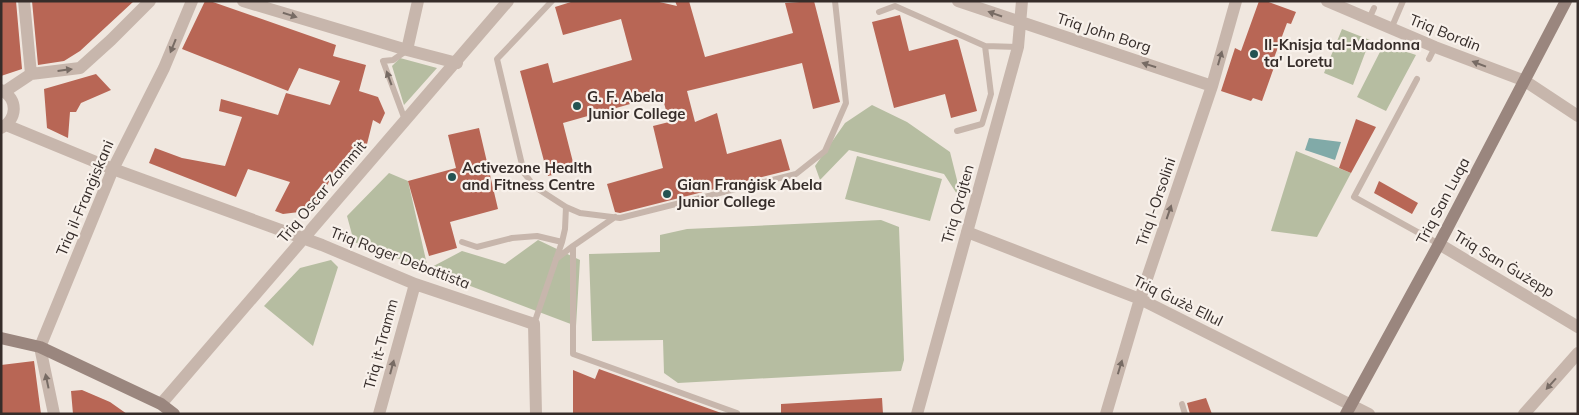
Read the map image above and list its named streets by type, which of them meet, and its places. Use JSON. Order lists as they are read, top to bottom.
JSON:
{
  "streets": {
    "street": [
      "Triq John Borg",
      "Triq Bordin",
      "Triq Oscar Zammit",
      "Triq il-Franġiskani",
      "Triq San Luqa",
      "Triq l-Orsolini",
      "Triq Qrajten",
      "Triq Roger Debattista",
      "Triq San Ġużepp",
      "Triq Ġużè Ellul",
      "Triq it-Tramm"
    ]
  },
  "crossings": [
    ["Triq John Borg", "Triq l-Orsolini"],
    ["Triq John Borg", "Triq Qrajten"],
    ["Triq Bordin", "Triq San Luqa"],
    ["Triq Oscar Zammit", "Triq Roger Debattista"],
    ["Triq il-Franġiskani", "Triq Roger Debattista"],
    ["Triq San Luqa", "Triq San Ġużepp"],
    ["Triq San Luqa", "Triq Ġużè Ellul"],
    ["Triq l-Orsolini", "Triq Ġużè Ellul"],
    ["Triq Qrajten", "Triq Ġużè Ellul"],
    ["Triq Roger Debattista", "Triq it-Tramm"]
  ],
  "one_way": [
    "Triq John Borg",
    "Triq il-Franġiskani",
    "Triq l-Orsolini",
    "Triq it-Tramm"
  ],
  "places": [
    "Il-Knisja tal-Madonna ta' Loretu",
    "G. F. Abela Junior College",
    "Activezone Health and Fitness Centre",
    "Gian Franġisk Abela Junior College"
  ]
}
